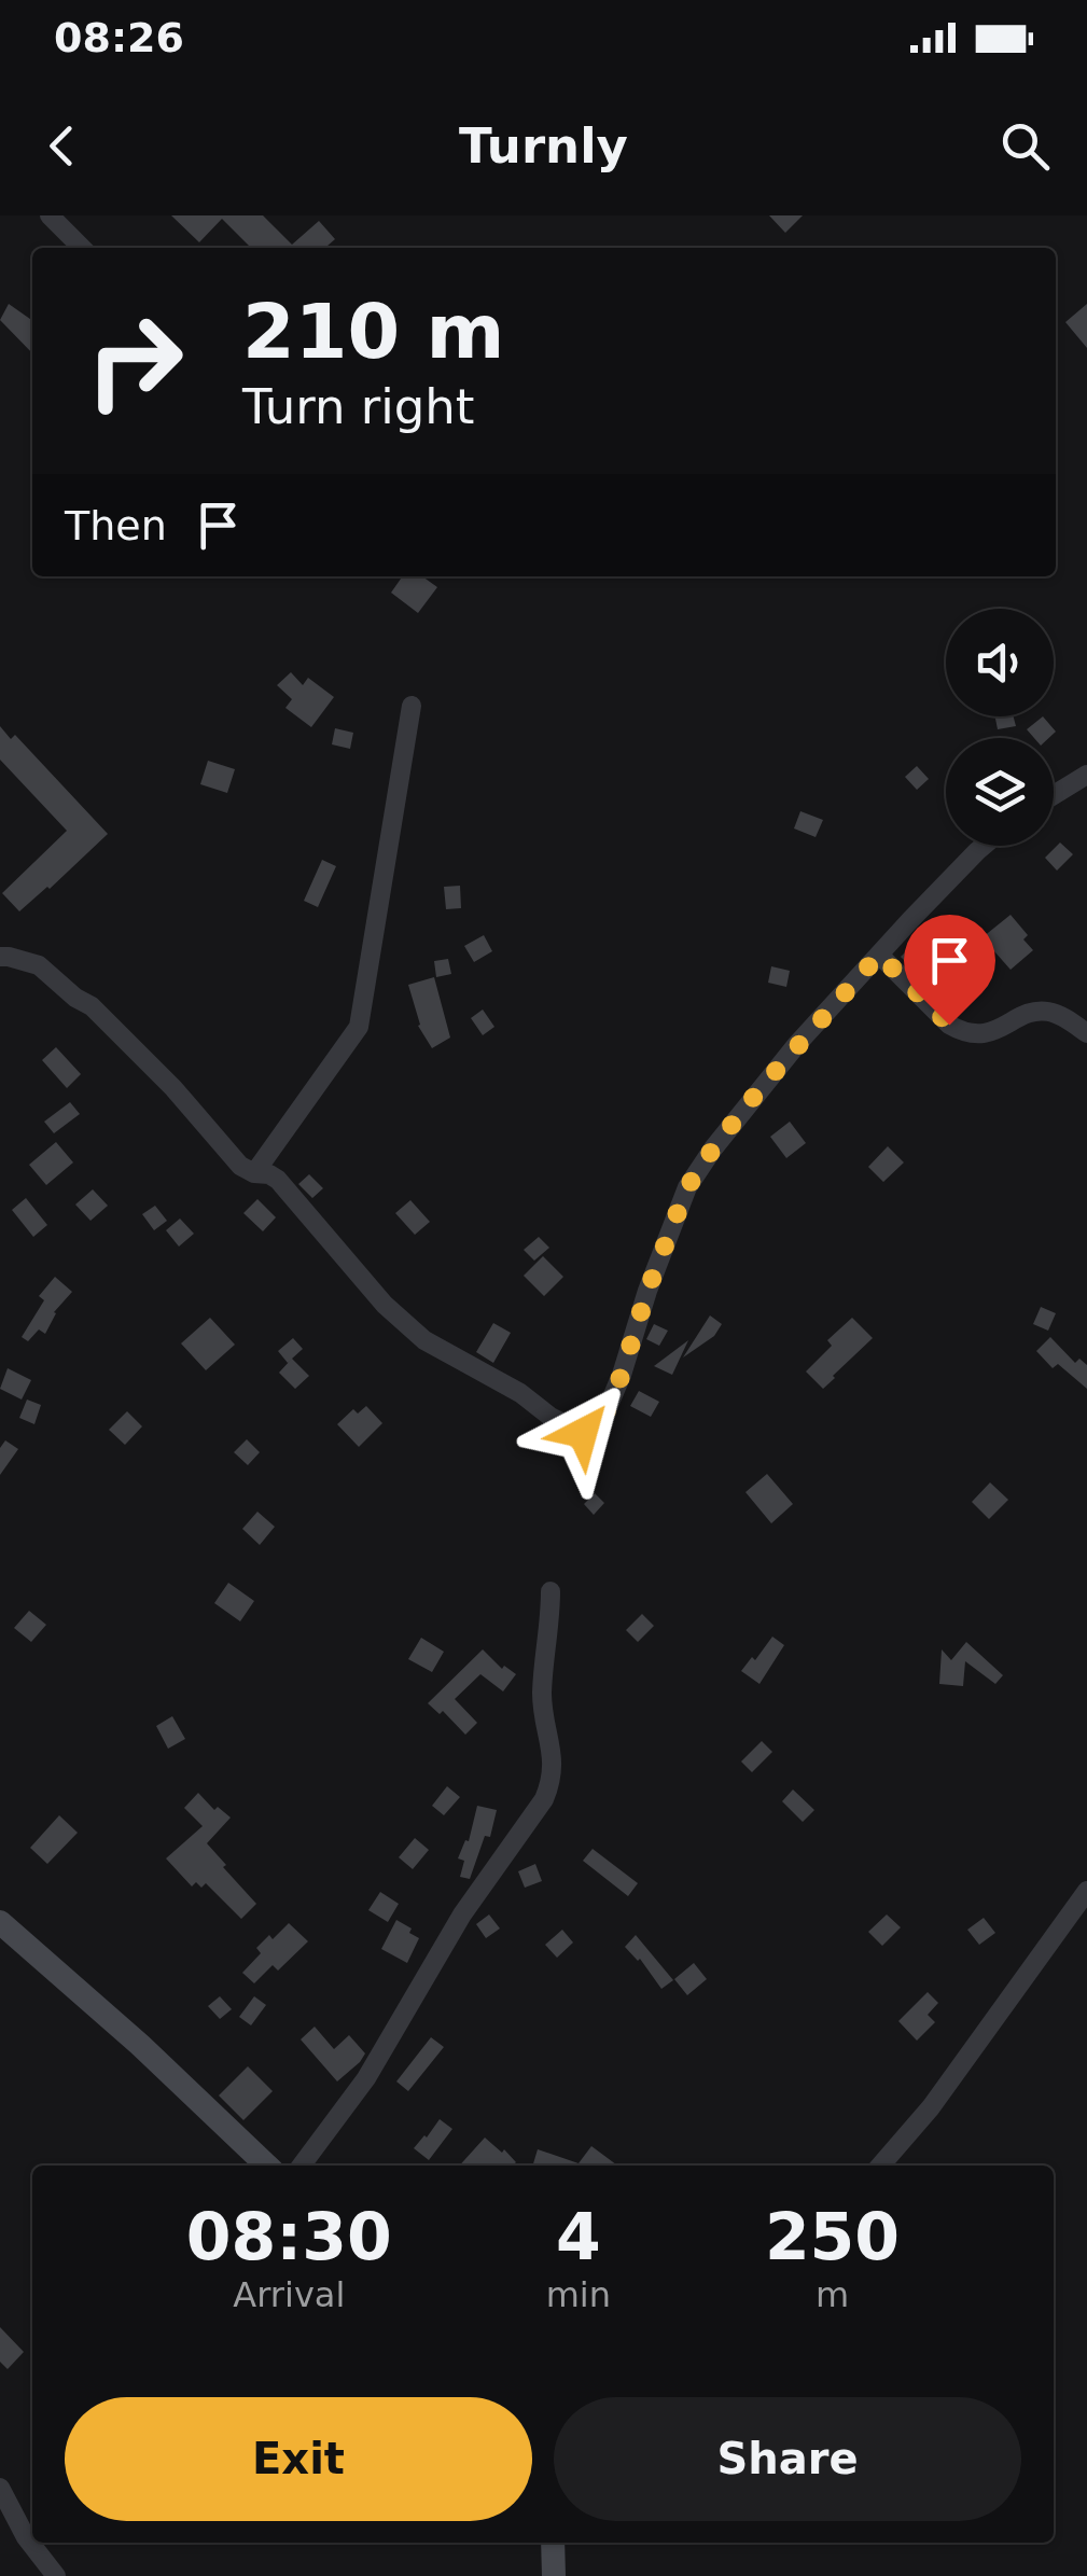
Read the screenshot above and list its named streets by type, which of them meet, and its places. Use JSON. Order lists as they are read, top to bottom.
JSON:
{
  "page": {
    "status": "08:26",
    "header": "Turnly",
    "turn": ["210 m", "Turn right"],
    "then": "Then",
    "eta": [
      "08:30",
      "Arrival",
      "4",
      "min",
      "250",
      "m"
    ],
    "buttons": ["Exit", "Share"]
  }
}
